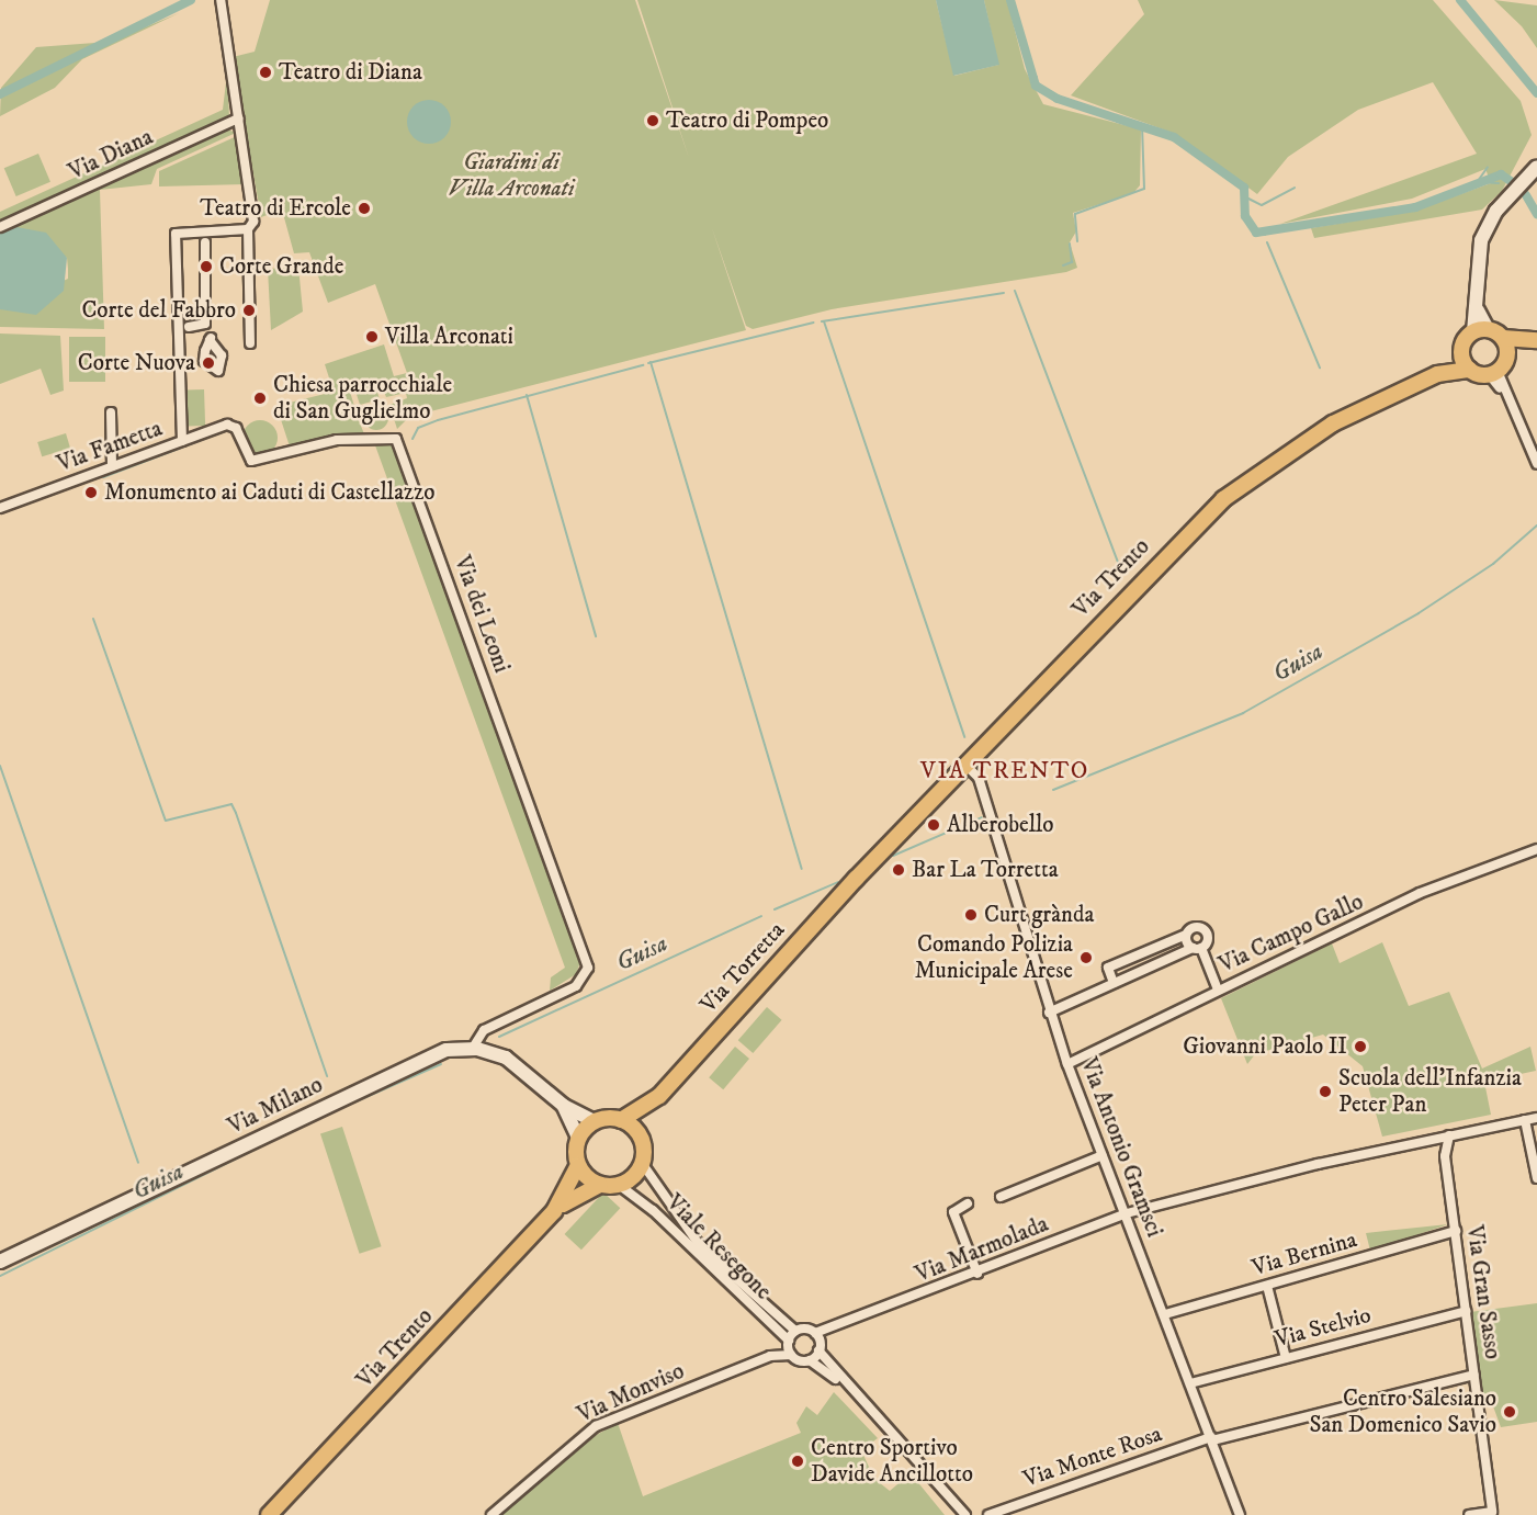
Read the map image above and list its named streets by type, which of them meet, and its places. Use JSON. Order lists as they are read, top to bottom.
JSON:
{
  "streets": {
    "main road": ["Via Trento", "Via Torretta"],
    "street": [
      "Via Diana",
      "Via Fametta",
      "Via dei Leoni",
      "Via Campo Gallo",
      "Via Milano",
      "Via Antonio Gramsci",
      "Viale Resegone",
      "Via Marmolada",
      "Via Bernina",
      "Via Gran Sasso",
      "Via Stelvio",
      "Via Monviso",
      "Via Monte Rosa"
    ]
  },
  "crossings": [
    ["Via Fametta", "Via dei Leoni"],
    ["Via Trento", "Via Torretta"],
    ["Via Trento", "Via Antonio Gramsci"],
    ["Via dei Leoni", "Via Milano"],
    ["Via Campo Gallo", "Via Antonio Gramsci"],
    ["Via Torretta", "Viale Resegone"],
    ["Via Antonio Gramsci", "Via Marmolada"],
    ["Via Antonio Gramsci", "Via Bernina"],
    ["Via Antonio Gramsci", "Via Stelvio"],
    ["Via Antonio Gramsci", "Via Monte Rosa"],
    ["Viale Resegone", "Via Marmolada"],
    ["Viale Resegone", "Via Monviso"],
    ["Via Marmolada", "Via Gran Sasso"],
    ["Via Marmolada", "Via Monviso"],
    ["Via Bernina", "Via Gran Sasso"],
    ["Via Gran Sasso", "Via Stelvio"],
    ["Via Gran Sasso", "Via Monte Rosa"]
  ],
  "districts": ["VIA TRENTO"],
  "water": ["Guisa"],
  "parks": ["Giardini di Villa Arconati"],
  "places": [
    "Teatro di Diana",
    "Teatro di Pompeo",
    "Teatro di Ercole",
    "Corte Grande",
    "Corte del Fabbro",
    "Villa Arconati",
    "Corte Nuova",
    "Chiesa parrocchiale di San Guglielmo",
    "Monumento ai Caduti di Castellazzo",
    "Alberobello",
    "Bar La Torretta",
    "Curt grànda",
    "Comando Polizia Municipale Arese",
    "Giovanni Paolo II",
    "Scuola dell'Infanzia Peter Pan",
    "Centro Salesiano San Domenico Savio",
    "Centro Sportivo Davide Ancillotto"
  ]
}
